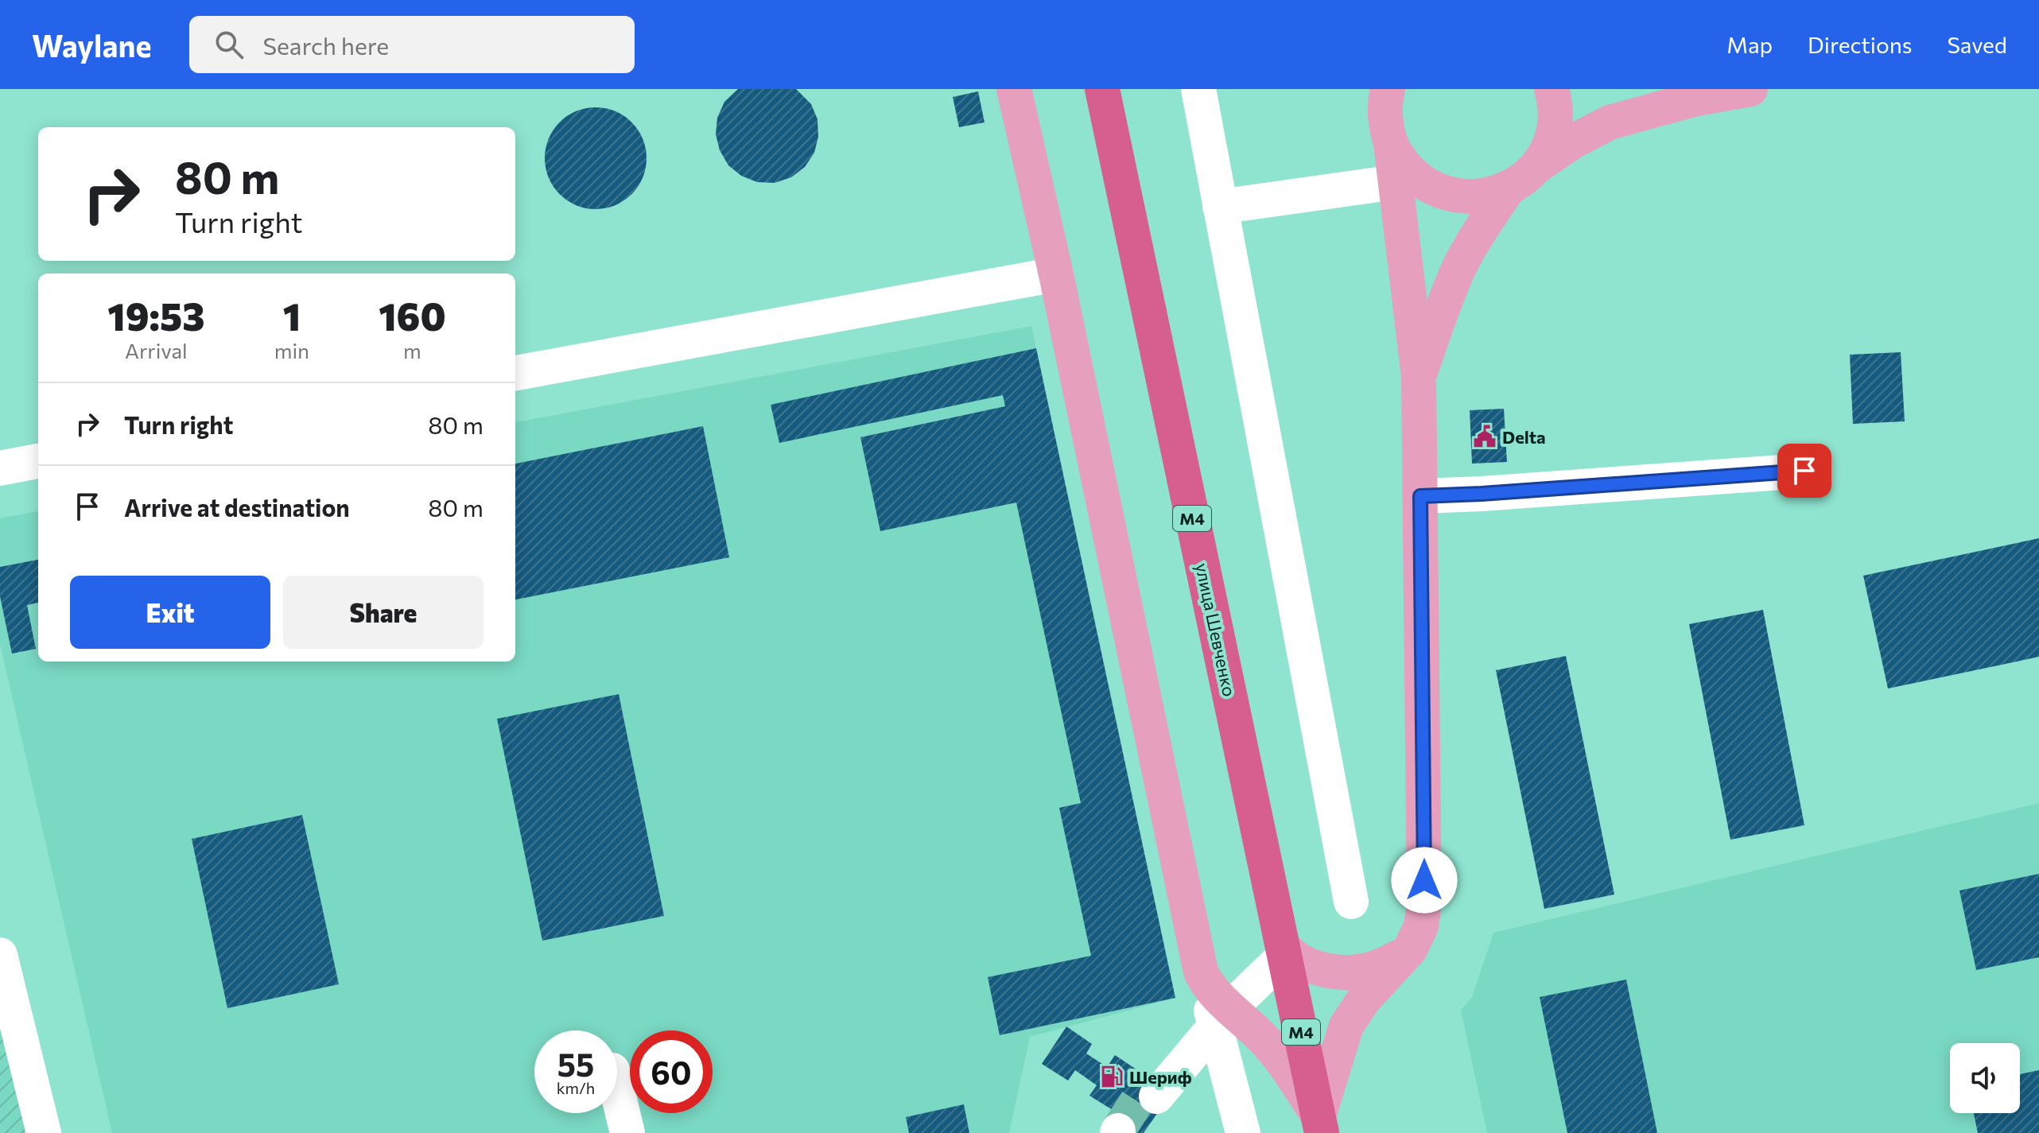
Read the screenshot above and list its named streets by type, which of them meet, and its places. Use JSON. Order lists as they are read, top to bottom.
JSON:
{
  "streets": {
    "highway": ["M4", "улица Шевченко"]
  },
  "places": {
    "public building": ["Delta"],
    "fuel station": ["Шериф"]
  },
  "page": {
    "header": "Waylane",
    "search": "Search here",
    "nav": ["Map", "Directions", "Saved"],
    "turn": ["80 m", "Turn right"],
    "eta": [
      "19:53",
      "Arrival",
      "1",
      "min",
      "160",
      "m"
    ],
    "list": [
      {
        "name": "Turn right",
        "value": "80 m"
      },
      {
        "name": "Arrive at destination",
        "value": "80 m"
      }
    ],
    "buttons": ["Exit", "Share"],
    "speed": "55 km/h",
    "limit": "60"
  }
}
